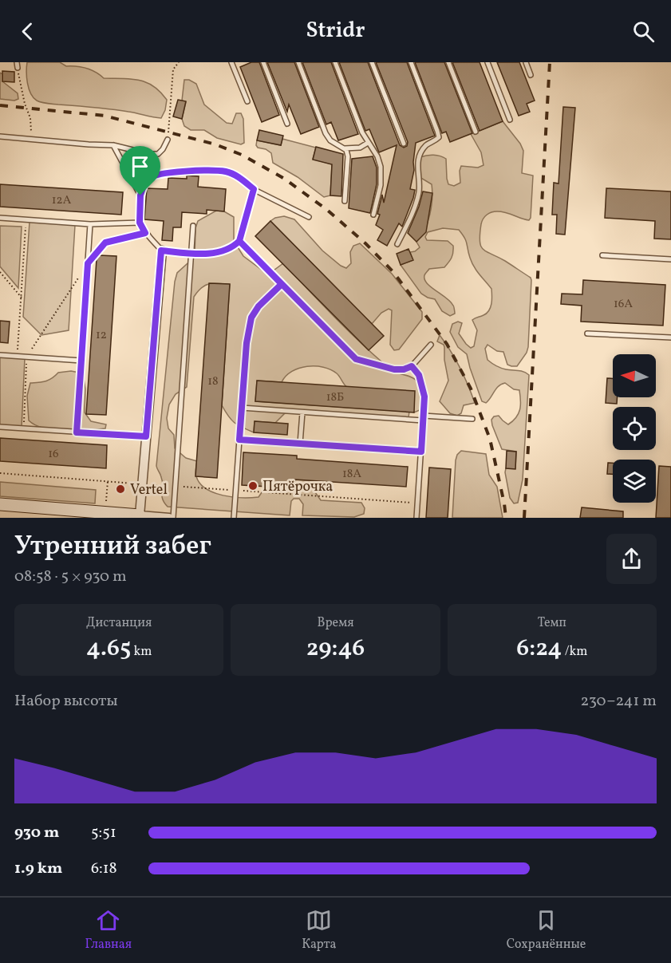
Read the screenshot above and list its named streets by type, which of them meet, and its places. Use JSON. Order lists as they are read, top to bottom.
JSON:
{
  "places": ["Пятёрочка", "Vertel"],
  "house_numbers": [
    "12А",
    "16А",
    "12",
    "18",
    "18Б",
    "16",
    "18А"
  ],
  "north": "left",
  "page": {
    "header": "Stridr",
    "heading": ["Утренний забег", "08:58 · 5 × 930 m"],
    "stats": [
      ["Дистанция", "4.65 km"],
      ["Время", "29:46"],
      ["Темп", "6:24 /km"]
    ],
    "chart": ["Набор высоты", "230–241 m"],
    "list": [
      {
        "name": "930 m",
        "note": "5:51"
      },
      {
        "name": "1.9 km",
        "note": "6:18"
      }
    ],
    "tabs": ["Главная", "Карта", "Сохранённые"]
  }
}
